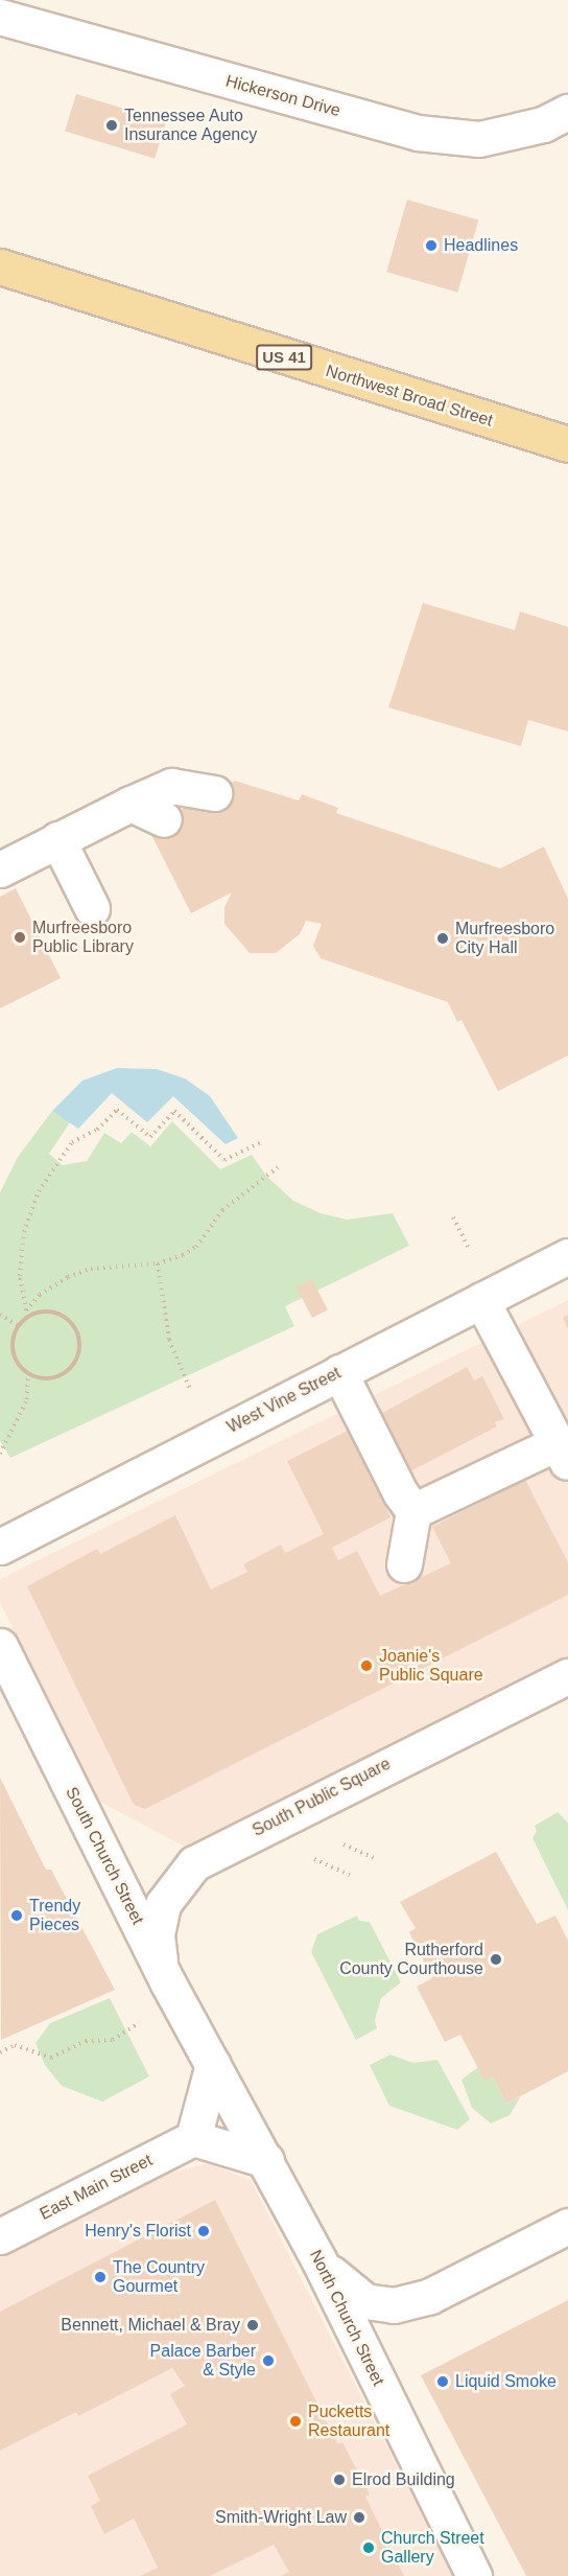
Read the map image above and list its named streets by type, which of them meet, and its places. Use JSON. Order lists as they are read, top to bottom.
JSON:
{
  "streets": {
    "main road": ["US 41", "Northwest Broad Street"],
    "street": [
      "Hickerson Drive",
      "West Vine Street",
      "South Public Square",
      "South Church Street",
      "East Main Street",
      "North Church Street"
    ]
  },
  "crossings": [
    ["South Public Square", "South Church Street"],
    ["South Church Street", "North Church Street"]
  ],
  "places": [
    "Tennessee Auto Insurance Agency",
    "Headlines",
    "Murfreesboro Public Library",
    "Murfreesboro City Hall",
    "Joanie's Public Square",
    "Trendy Pieces",
    "Rutherford County Courthouse",
    "Henry's Florist",
    "The Country Gourmet",
    "Bennett, Michael & Bray",
    "Palace Barber & Style",
    "Liquid Smoke",
    "Pucketts Restaurant",
    "Elrod Building",
    "Smith-Wright Law",
    "Church Street Gallery"
  ]
}
